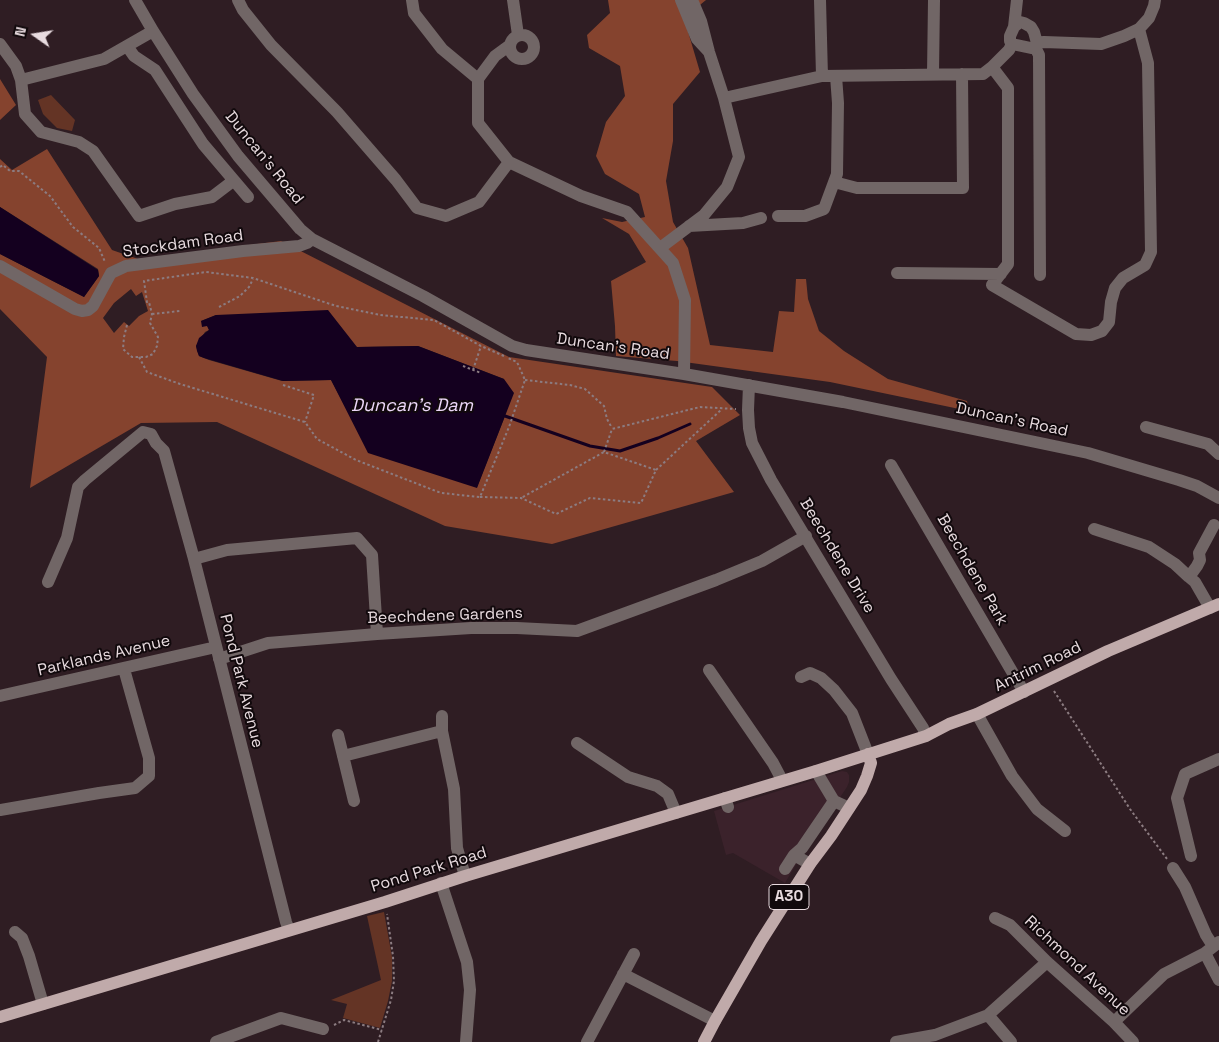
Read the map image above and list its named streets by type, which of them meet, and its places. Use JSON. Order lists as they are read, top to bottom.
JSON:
{
  "streets": {
    "main road": ["Antrim Road", "Pond Park Road", "A30"],
    "street": [
      "Duncan's Road",
      "Stockdam Road",
      "Beechdene Drive",
      "Beechdene Park",
      "Beechdene Gardens",
      "Parklands Avenue",
      "Pond Park Avenue",
      "Richmond Avenue"
    ]
  },
  "crossings": [
    ["Duncan's Road", "Stockdam Road"],
    ["Duncan's Road", "Beechdene Drive"],
    ["Beechdene Drive", "Beechdene Gardens"],
    ["Beechdene Drive", "Antrim Road"],
    ["Beechdene Park", "Antrim Road"],
    ["Beechdene Gardens", "Parklands Avenue"],
    ["Beechdene Gardens", "Pond Park Avenue"],
    ["Parklands Avenue", "Pond Park Avenue"],
    ["Antrim Road", "Pond Park Road"],
    ["Antrim Road", "A30"],
    ["Pond Park Avenue", "Pond Park Road"],
    ["Pond Park Road", "A30"]
  ],
  "water": ["Duncan's Dam"],
  "north": "left"
}
